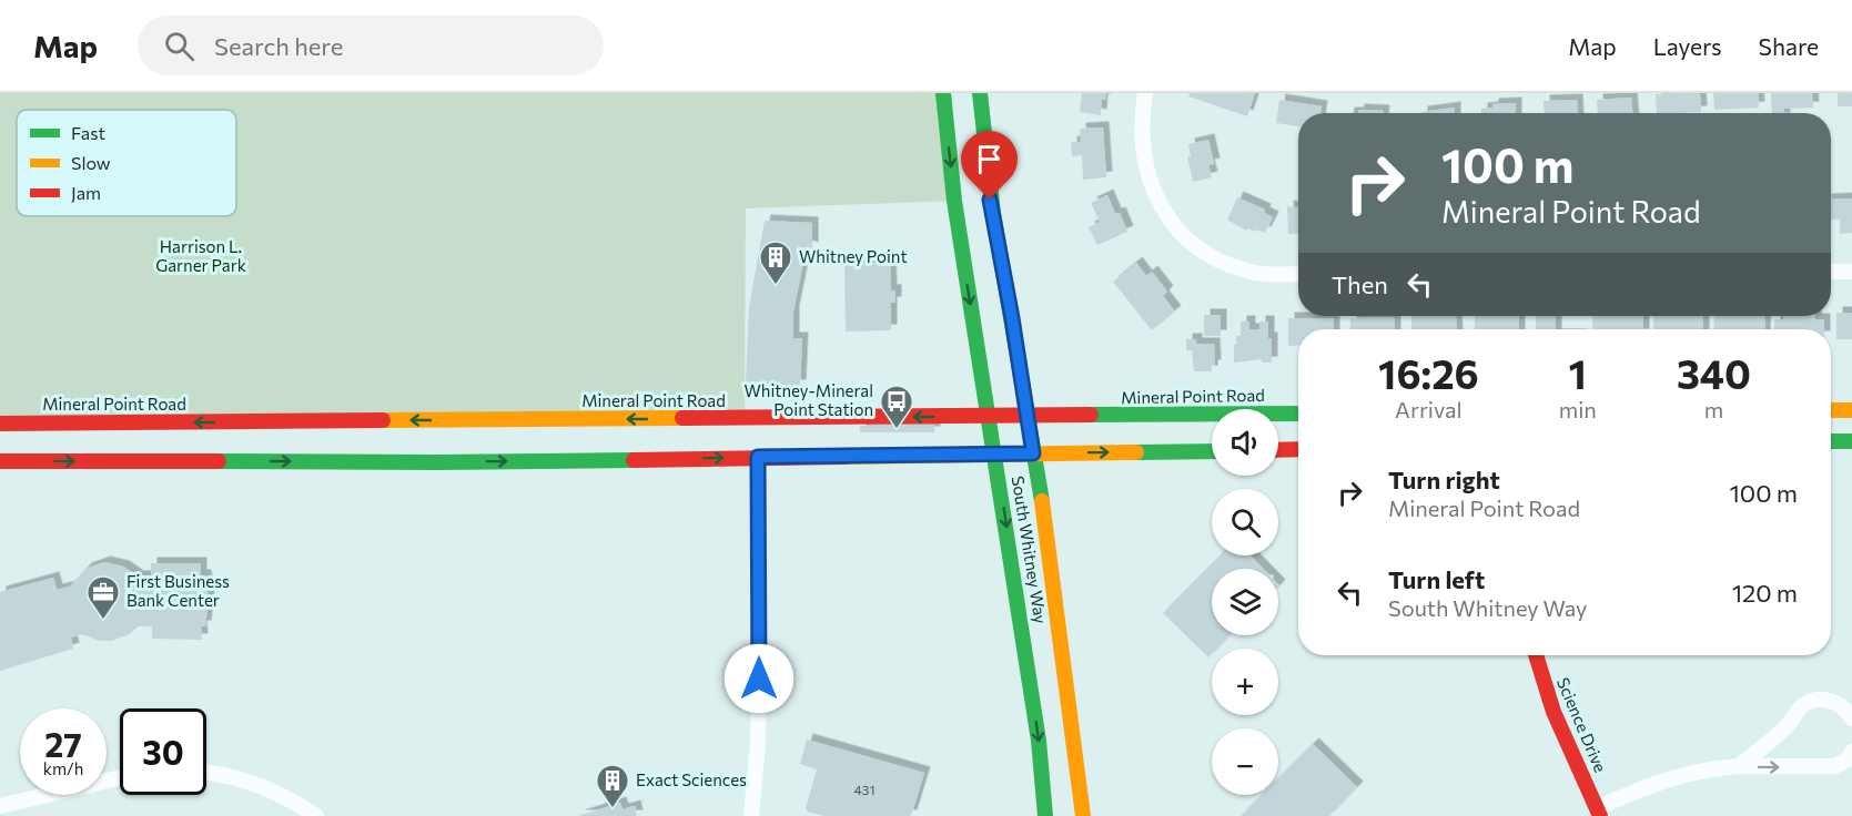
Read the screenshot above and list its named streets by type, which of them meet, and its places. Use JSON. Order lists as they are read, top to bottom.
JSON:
{
  "streets": {
    "main road": ["Mineral Point Road", "South Whitney Way", "Science Drive"]
  },
  "crossings": [
    ["Mineral Point Road", "South Whitney Way"]
  ],
  "parks": ["Harrison L. Garner Park"],
  "places": {
    "building": ["Whitney Point", "Exact Sciences"],
    "bus stop": ["Whitney-Mineral Point Station"],
    "office": ["First Business Bank Center"]
  },
  "house_numbers": ["431"],
  "legend": ["Fast", "Slow", "Jam"],
  "page": {
    "header": "Map",
    "search": "Search here",
    "nav": ["Map", "Layers", "Share"],
    "turn": ["100 m", "Mineral Point Road"],
    "then": "Then",
    "eta": [
      "16:26",
      "Arrival",
      "1",
      "min",
      "340",
      "m"
    ],
    "map_buttons": ["+", "−"],
    "list": [
      {
        "name": "Turn right",
        "note": "Mineral Point Road",
        "value": "100 m"
      },
      {
        "name": "Turn left",
        "note": "South Whitney Way",
        "value": "120 m"
      }
    ],
    "speed": "27 km/h",
    "limit": "30"
  }
}
